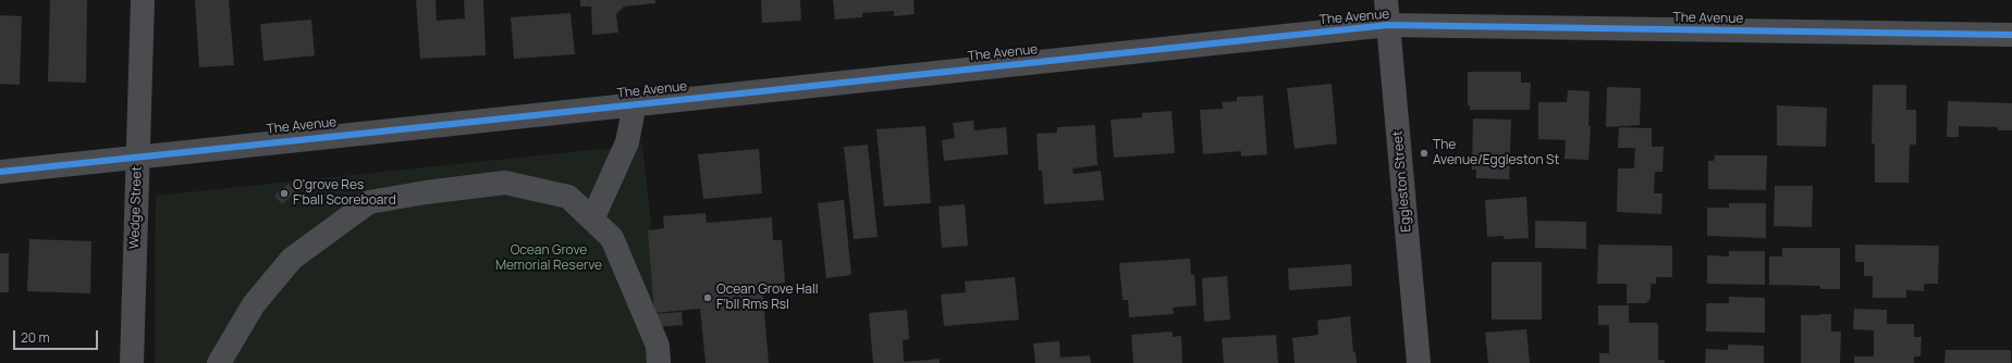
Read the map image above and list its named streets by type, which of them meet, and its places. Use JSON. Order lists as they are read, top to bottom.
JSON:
{
  "streets": {
    "street": ["The Avenue", "Eggleston Street", "Wedge Street"]
  },
  "crossings": [
    ["The Avenue", "Eggleston Street"],
    ["The Avenue", "Wedge Street"]
  ],
  "parks": ["Ocean Grove Memorial Reserve"],
  "places": ["The Avenue/Eggleston St", "O'grove Res F'ball Scoreboard", "Ocean Grove Hall F'bll Rms Rsl"],
  "scale_bar": "20 m"
}
